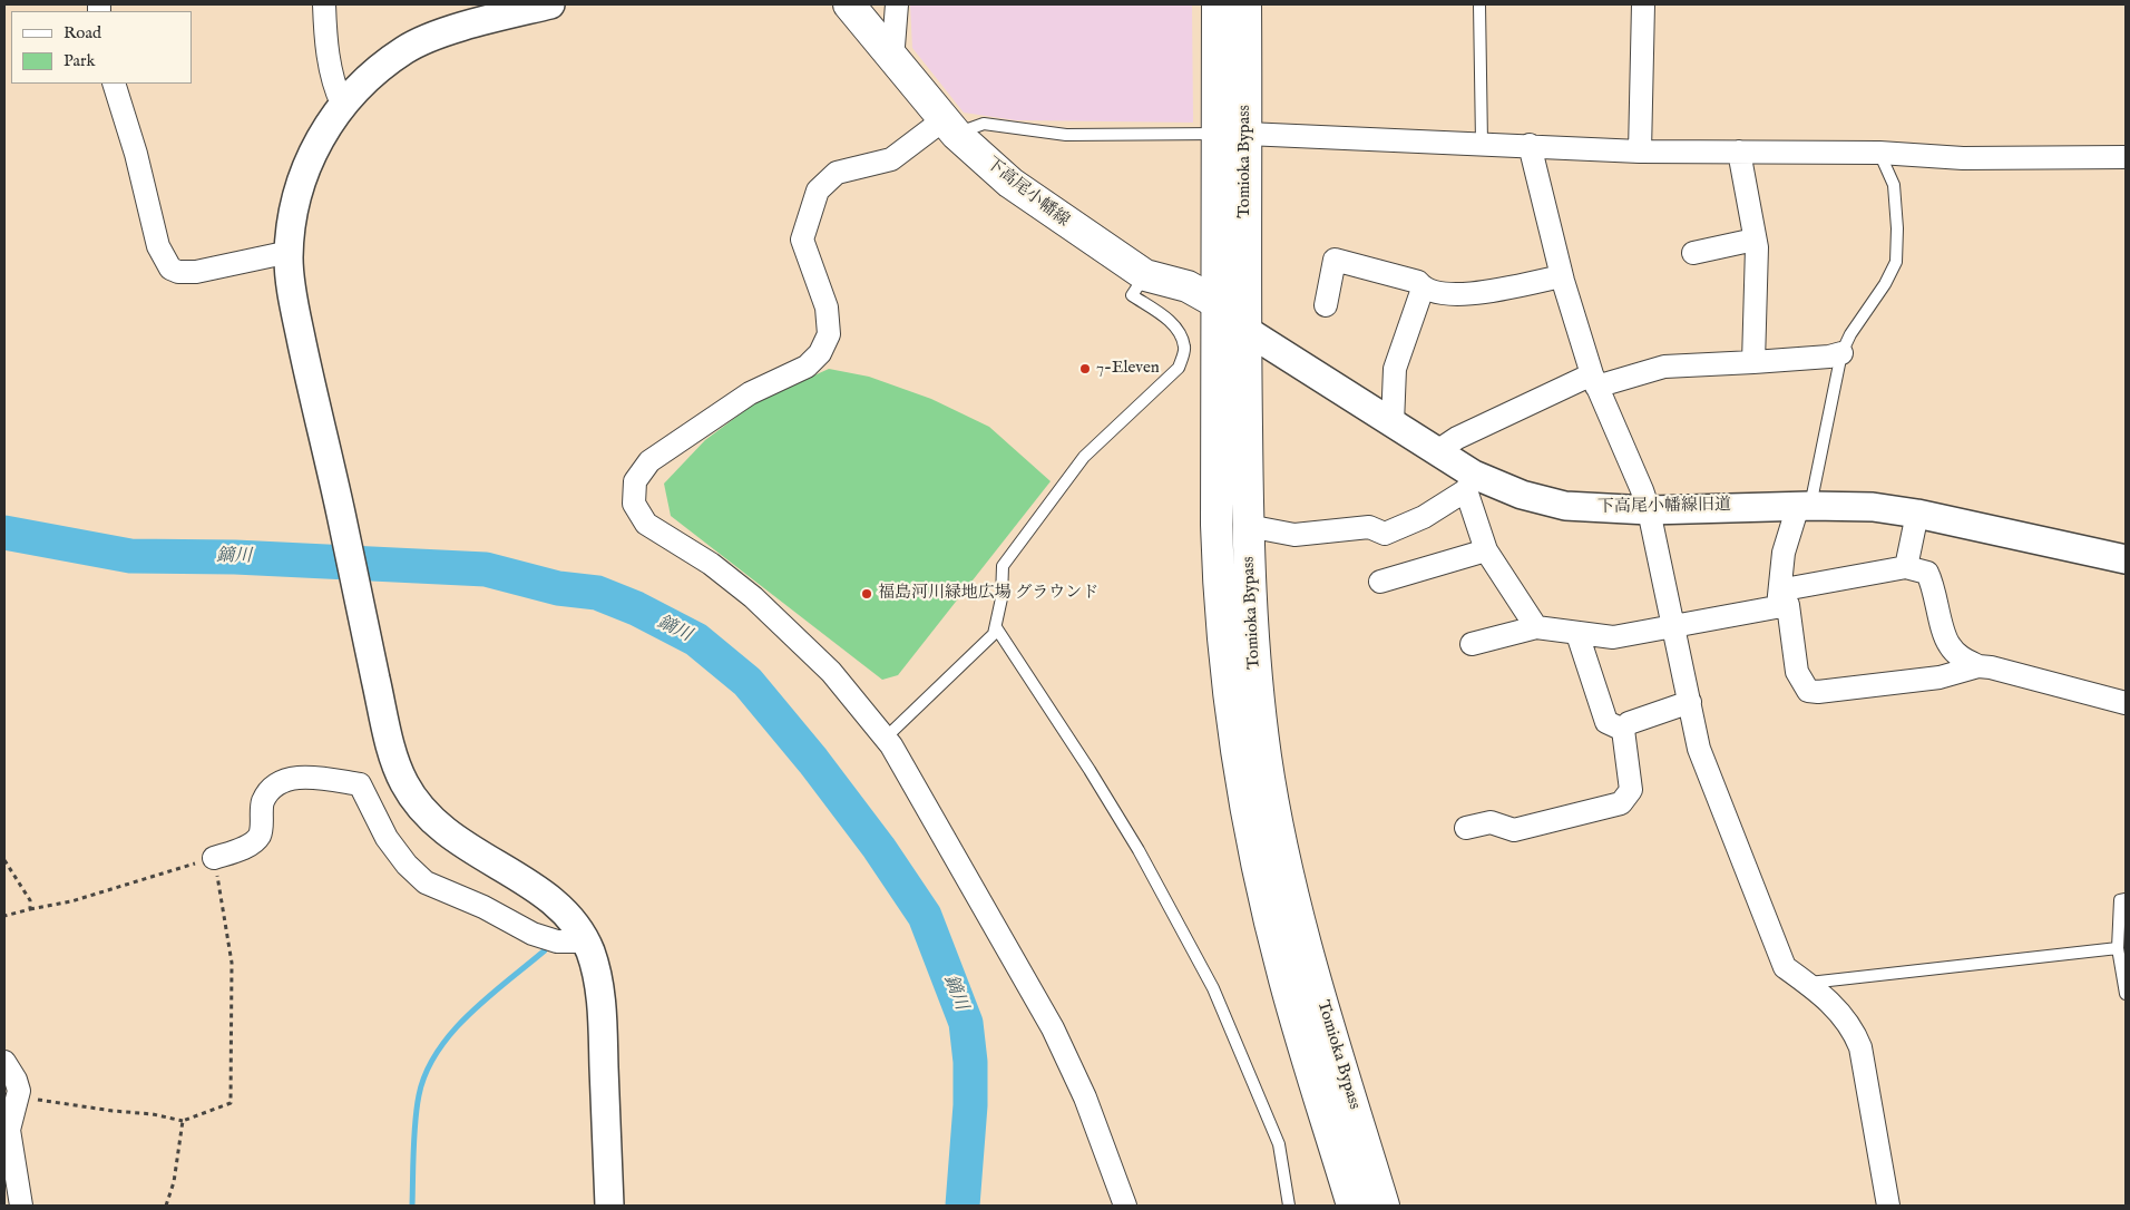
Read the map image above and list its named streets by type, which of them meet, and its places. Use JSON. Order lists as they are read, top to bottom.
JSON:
{
  "streets": {
    "main road": ["Tomioka Bypass", "下高尾小幡線"],
    "street": ["下高尾小幡線旧道"]
  },
  "crossings": [
    ["Tomioka Bypass", "下高尾小幡線"],
    ["Tomioka Bypass", "下高尾小幡線旧道"],
    ["下高尾小幡線", "下高尾小幡線旧道"]
  ],
  "water": ["鏑川"],
  "places": ["7-Eleven", "福島河川緑地広場 グラウンド"],
  "legend": ["Road", "Park"]
}
